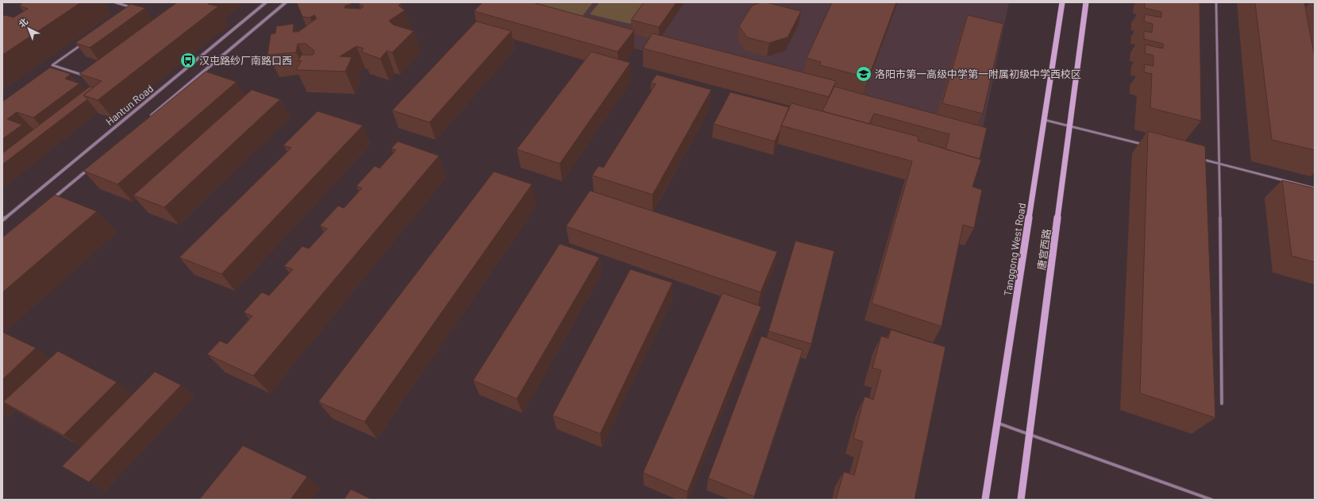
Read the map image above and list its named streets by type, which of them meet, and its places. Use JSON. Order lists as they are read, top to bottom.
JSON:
{
  "streets": {
    "main road": ["Tanggong West Road", "唐宫西路"],
    "street": ["Hantun Road"]
  },
  "places": {
    "bus stop": ["汉屯路纱厂南路口西"],
    "school or university": ["洛阳市第一高级中学第一附属初级中学西校区"]
  },
  "north": "top left"
}
